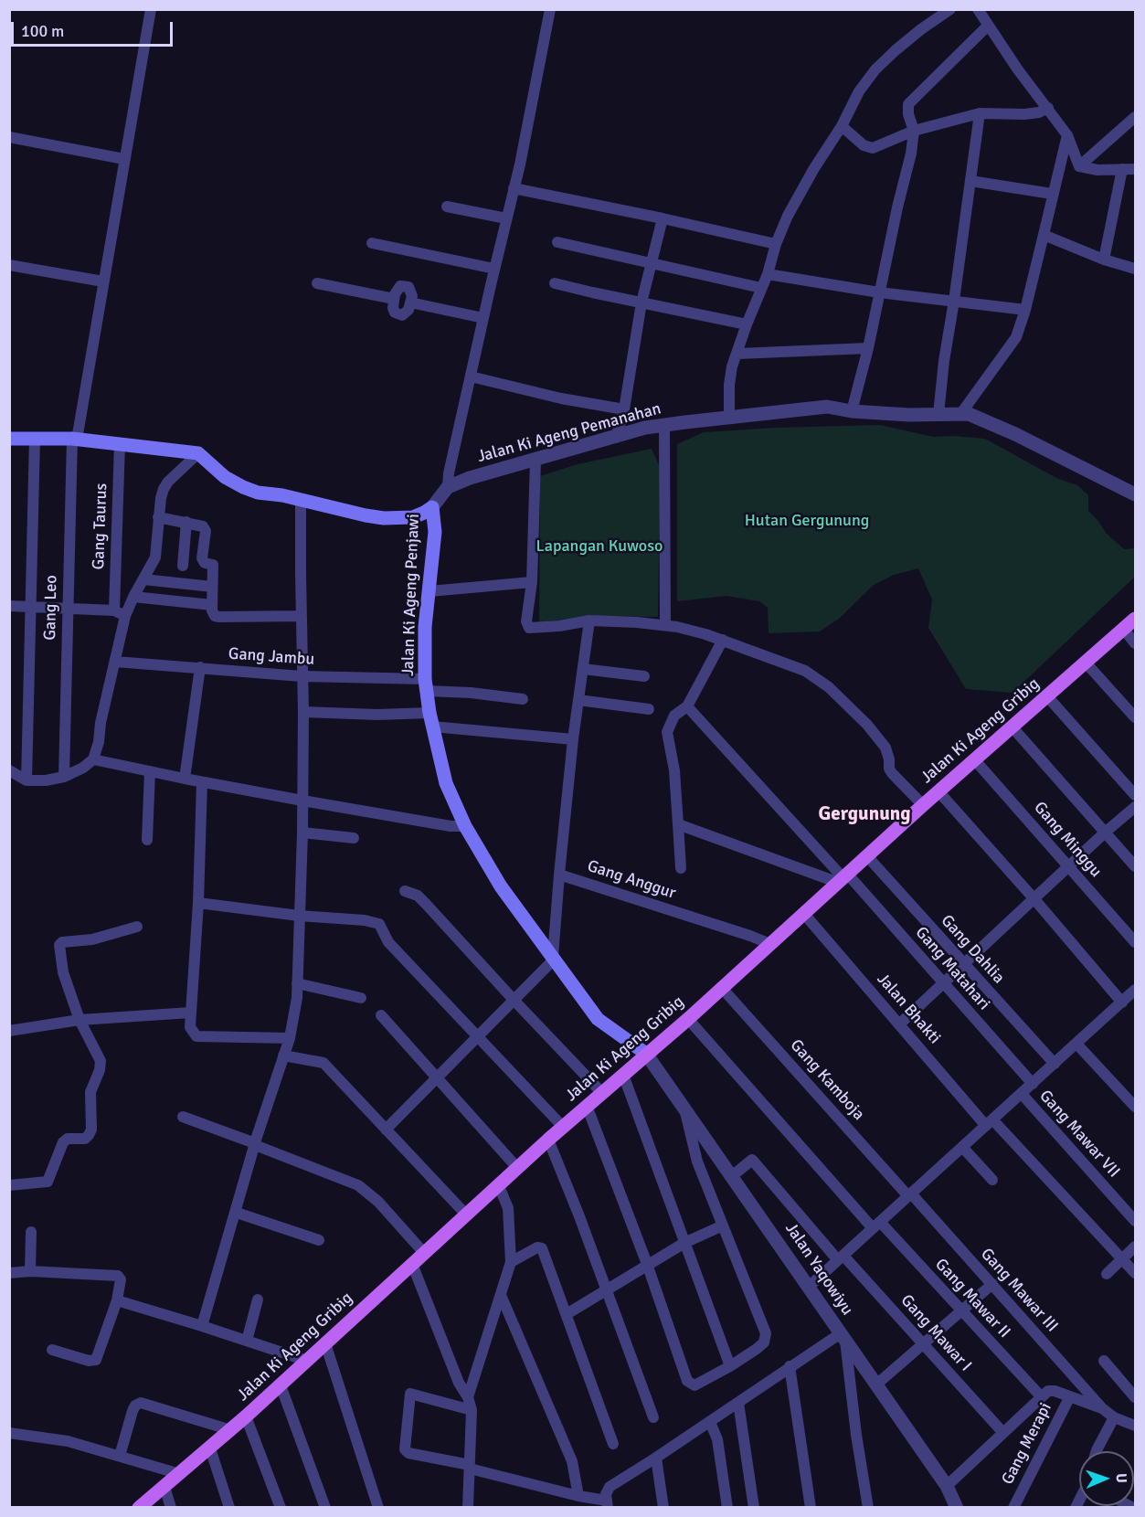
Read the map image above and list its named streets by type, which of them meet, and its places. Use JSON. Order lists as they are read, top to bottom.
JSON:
{
  "streets": {
    "main road": ["Jalan Ki Ageng Penjawi", "Jalan Ki Ageng Gribig"],
    "street": [
      "Jalan Ki Ageng Pemanahan",
      "Gang Taurus",
      "Gang Leo",
      "Gang Jambu",
      "Gang Minggu",
      "Gang Anggur",
      "Gang Dahlia",
      "Gang Matahari",
      "Jalan Bhakti",
      "Gang Kamboja",
      "Gang Mawar VII",
      "Jalan Yaqowiyu",
      "Gang Mawar III",
      "Gang Mawar II",
      "Gang Mawar I",
      "Gang Merapi"
    ]
  },
  "crossings": [
    ["Jalan Ki Ageng Penjawi", "Gang Jambu"],
    ["Jalan Ki Ageng Penjawi", "Jalan Ki Ageng Gribig"],
    ["Jalan Ki Ageng Penjawi", "Jalan Yaqowiyu"],
    ["Jalan Ki Ageng Gribig", "Gang Minggu"],
    ["Jalan Ki Ageng Gribig", "Gang Anggur"],
    ["Jalan Ki Ageng Gribig", "Gang Dahlia"],
    ["Jalan Ki Ageng Gribig", "Gang Matahari"],
    ["Jalan Ki Ageng Gribig", "Jalan Bhakti"],
    ["Jalan Ki Ageng Gribig", "Gang Kamboja"],
    ["Jalan Ki Ageng Gribig", "Jalan Yaqowiyu"],
    ["Jalan Ki Ageng Gribig", "Gang Mawar II"],
    ["Gang Kamboja", "Gang Mawar III"],
    ["Jalan Yaqowiyu", "Gang Mawar I"]
  ],
  "districts": ["Gergunung"],
  "parks": ["Hutan Gergunung", "Lapangan Kuwoso"],
  "scale_bar": "100 m",
  "north": "right"
}
